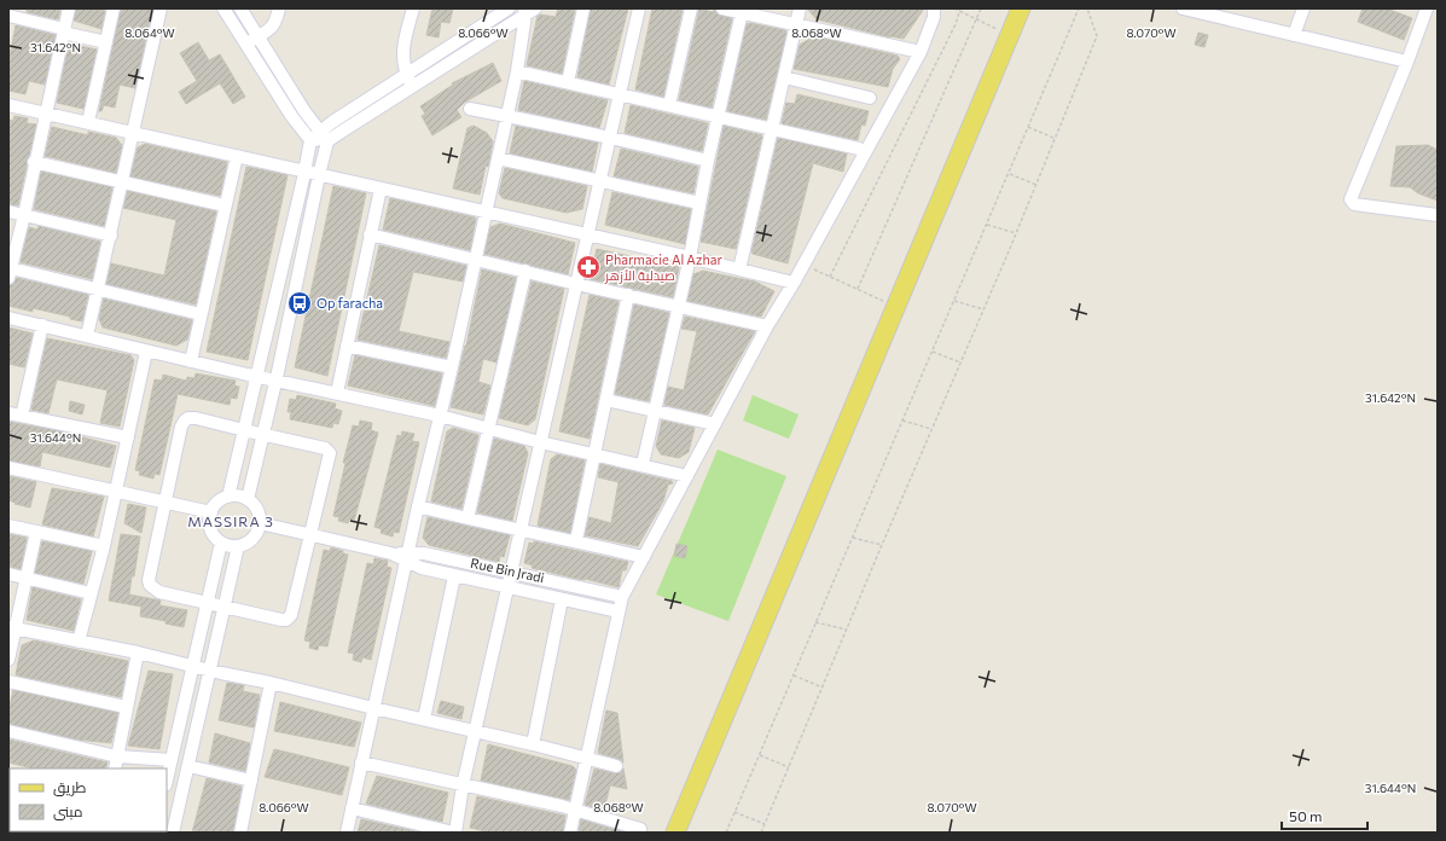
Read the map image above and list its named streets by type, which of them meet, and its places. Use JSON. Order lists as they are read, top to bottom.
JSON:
{
  "streets": {
    "street": ["Rue Bin Jradi"]
  },
  "districts": ["MASSIRA 3"],
  "places": {
    "pharmacy": ["Pharmacie Al Azhar صيدلية الأزهر"],
    "bus stop": ["Op faracha"]
  },
  "legend": ["طريق", "مبنى"],
  "scale_bar": "50 m",
  "coordinates": [
    "8.064°W",
    "8.066°W",
    "8.068°W",
    "8.070°W",
    "31.642°N",
    "31.644°N"
  ]
}
